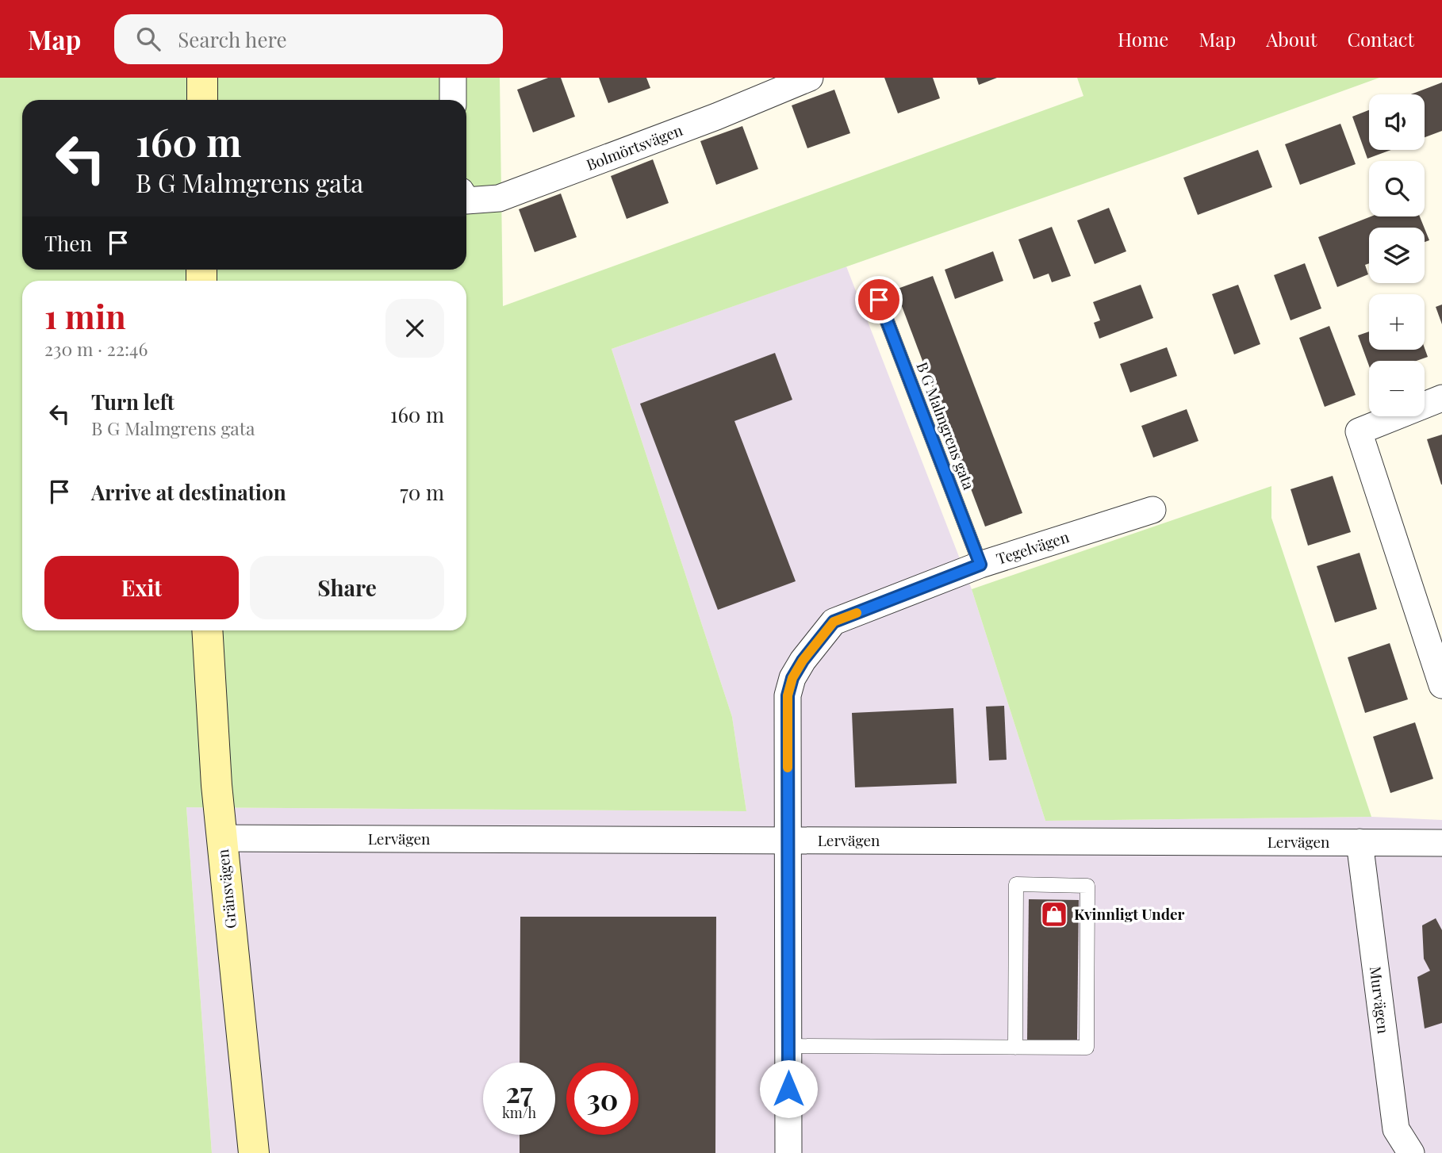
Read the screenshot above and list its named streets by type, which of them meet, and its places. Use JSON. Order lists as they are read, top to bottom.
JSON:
{
  "streets": {
    "street": [
      "Bolmörtsvägen",
      "Tegelvägen",
      "Lervägen",
      "Gränsvägen",
      "Murvägen"
    ],
    "lane": ["B G Malmgrens gata"]
  },
  "crossings": [
    ["B G Malmgrens gata", "Tegelvägen"],
    ["Tegelvägen", "Lervägen"],
    ["Lervägen", "Gränsvägen"],
    ["Lervägen", "Murvägen"]
  ],
  "places": {
    "shop": ["Kvinnligt Under"]
  },
  "page": {
    "header": "Map",
    "search": "Search here",
    "nav": [
      "Home",
      "Map",
      "About",
      "Contact"
    ],
    "map_buttons": ["+", "−"],
    "turn": ["160 m", "B G Malmgrens gata"],
    "then": "Then",
    "heading": ["1 min", "230 m · 22:46"],
    "list": [
      {
        "name": "Turn left",
        "note": "B G Malmgrens gata",
        "value": "160 m"
      },
      {
        "name": "Arrive at destination",
        "value": "70 m"
      }
    ],
    "buttons": ["Exit", "Share"],
    "speed": "27 km/h",
    "limit": "30"
  }
}
